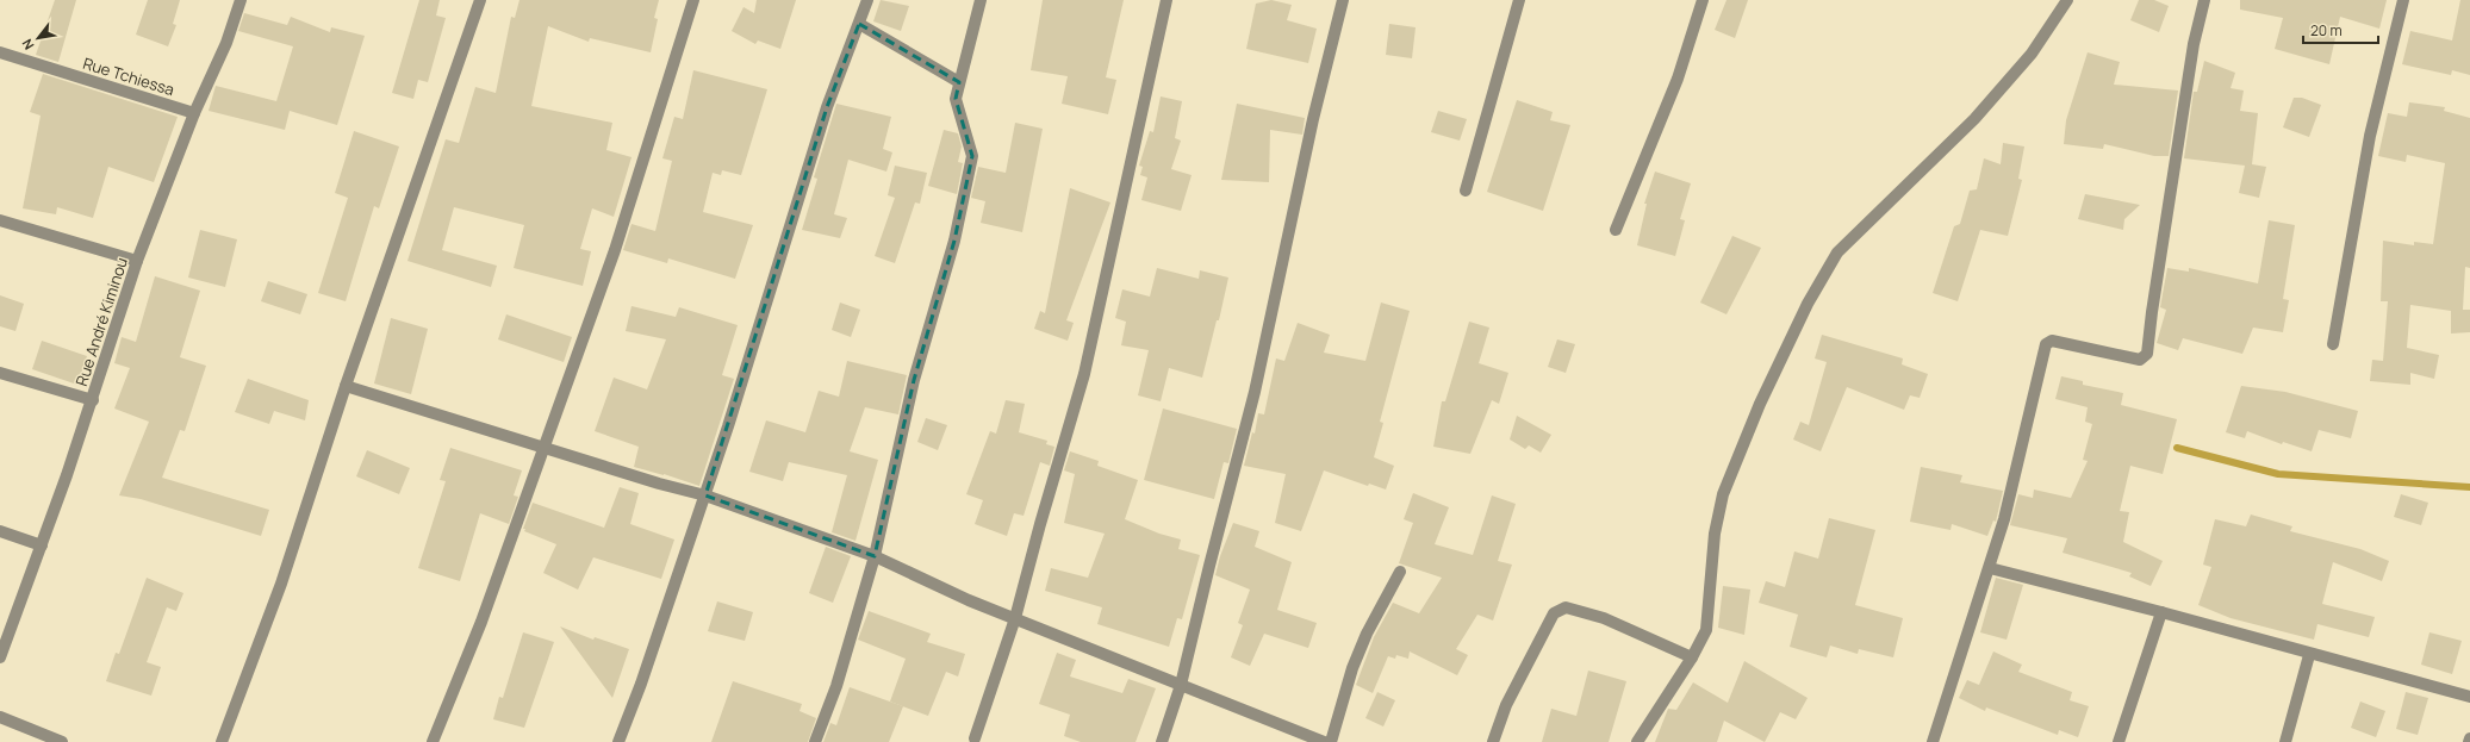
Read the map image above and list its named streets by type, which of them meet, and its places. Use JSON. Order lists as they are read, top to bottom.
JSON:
{
  "streets": {
    "street": ["Rue Tchiessa", "Rue André Kiminou"]
  },
  "crossings": [
    ["Rue Tchiessa", "Rue André Kiminou"]
  ],
  "scale_bar": "20 m",
  "north": "bottom left"
}
